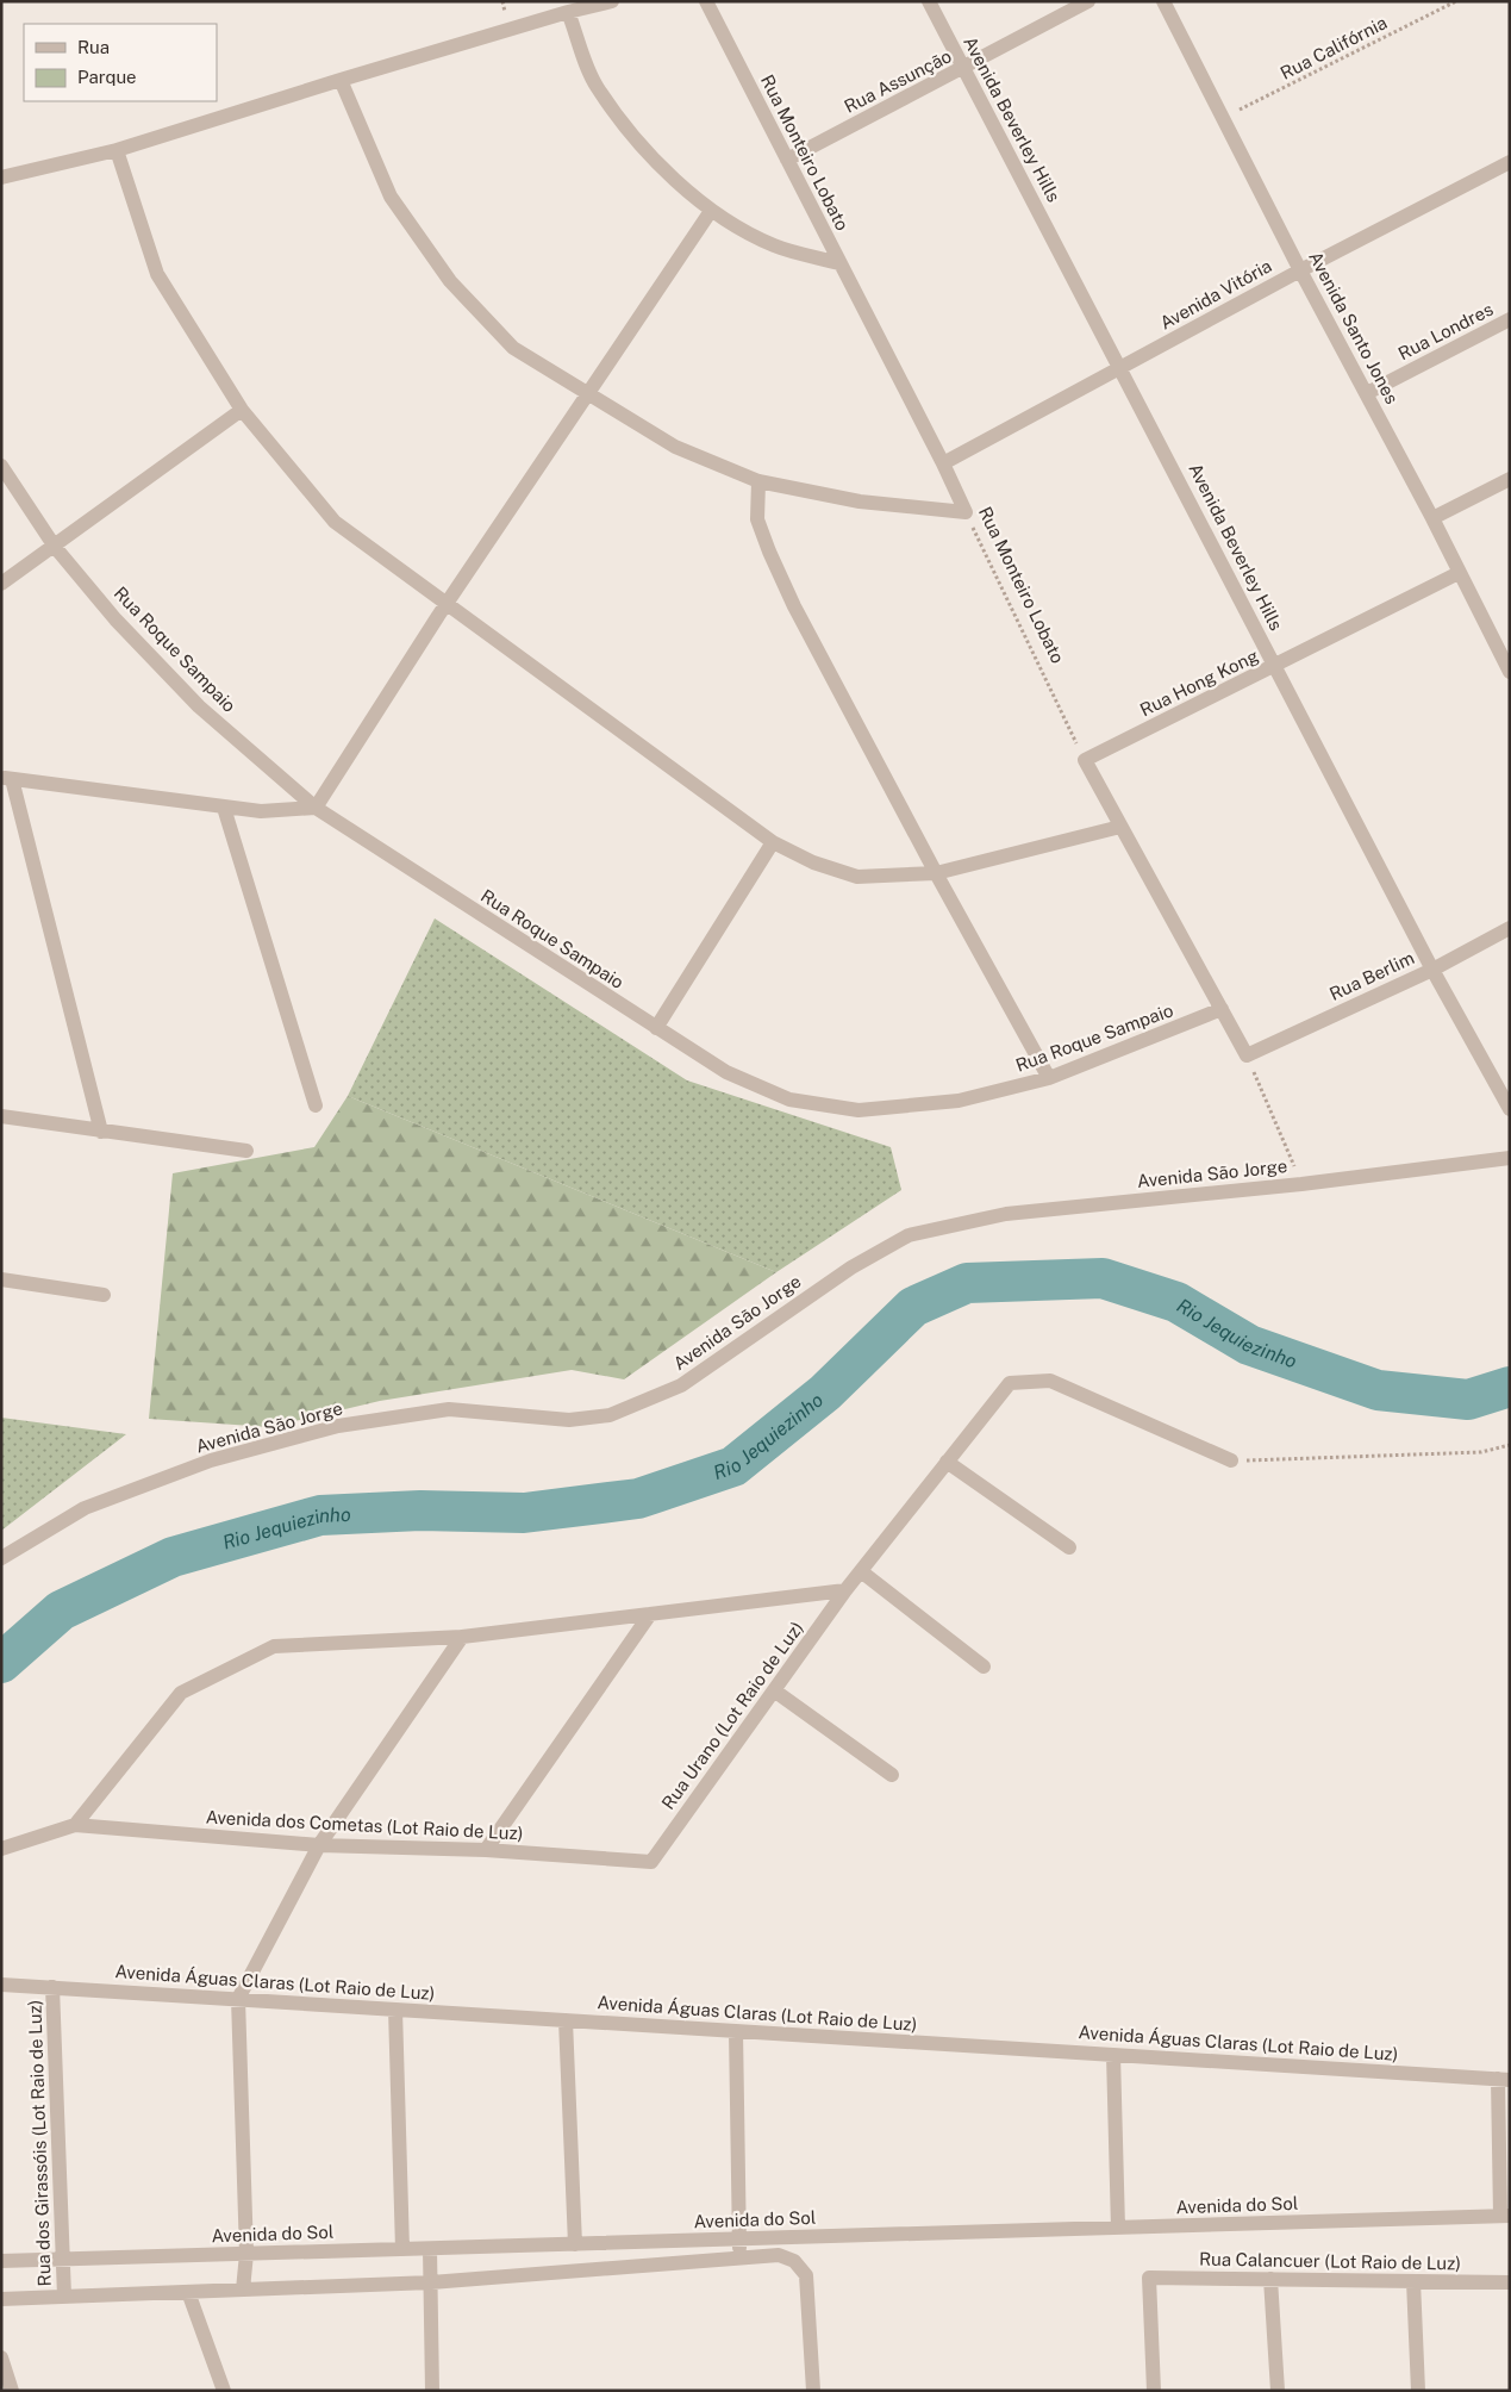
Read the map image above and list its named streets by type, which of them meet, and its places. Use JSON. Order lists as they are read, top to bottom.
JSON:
{
  "streets": {
    "street": [
      "Rua Assunção",
      "Avenida Beverley Hills",
      "Rua Monteiro Lobato",
      "Avenida Vitória",
      "Avenida Santo Jones",
      "Rua Londres",
      "Rua Roque Sampaio",
      "Rua Hong Kong",
      "Rua Berlim",
      "Avenida São Jorge",
      "Rua Urano (Lot Raio de Luz)",
      "Avenida dos Cometas (Lot Raio de Luz)",
      "Avenida Águas Claras (Lot Raio de Luz)",
      "Rua dos Girassóis (Lot Raio de Luz)",
      "Avenida do Sol",
      "Rua Calancuer (Lot Raio de Luz)"
    ],
    "path": ["Rua Califórnia"]
  },
  "crossings": [
    ["Rua Califórnia", "Avenida Santo Jones"],
    ["Rua Assunção", "Avenida Beverley Hills"],
    ["Rua Assunção", "Rua Monteiro Lobato"],
    ["Avenida Beverley Hills", "Avenida Vitória"],
    ["Avenida Beverley Hills", "Rua Hong Kong"],
    ["Avenida Beverley Hills", "Rua Berlim"],
    ["Rua Monteiro Lobato", "Avenida Vitória"],
    ["Rua Monteiro Lobato", "Rua Hong Kong"],
    ["Avenida Vitória", "Avenida Santo Jones"],
    ["Avenida Santo Jones", "Rua Londres"],
    ["Avenida Santo Jones", "Rua Hong Kong"],
    ["Rua Urano (Lot Raio de Luz)", "Avenida dos Cometas (Lot Raio de Luz)"],
    ["Avenida Águas Claras (Lot Raio de Luz)", "Rua dos Girassóis (Lot Raio de Luz)"],
    ["Rua dos Girassóis (Lot Raio de Luz)", "Avenida do Sol"]
  ],
  "water": ["Rio Jequiezinho"],
  "legend": ["Rua", "Parque"]
}
